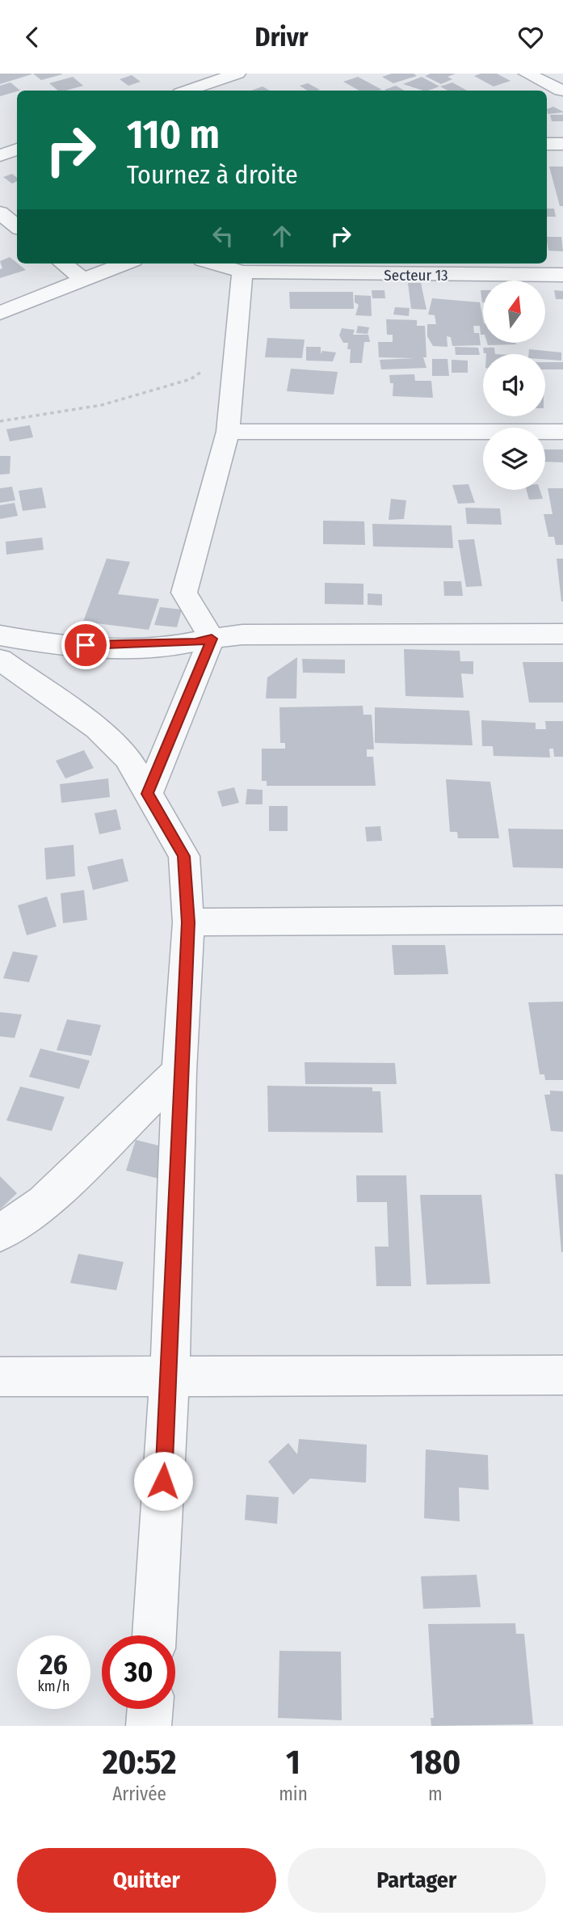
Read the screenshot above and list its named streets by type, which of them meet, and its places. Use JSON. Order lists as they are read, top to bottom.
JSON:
{
  "streets": {
    "street": ["Secteur 13"]
  },
  "north": "top",
  "page": {
    "header": "Drivr",
    "turn": ["110 m", "Tournez à droite"],
    "speed": "26 km/h",
    "limit": "30",
    "eta": [
      "20:52",
      "Arrivée",
      "1",
      "min",
      "180",
      "m"
    ],
    "buttons": ["Quitter", "Partager"]
  }
}
